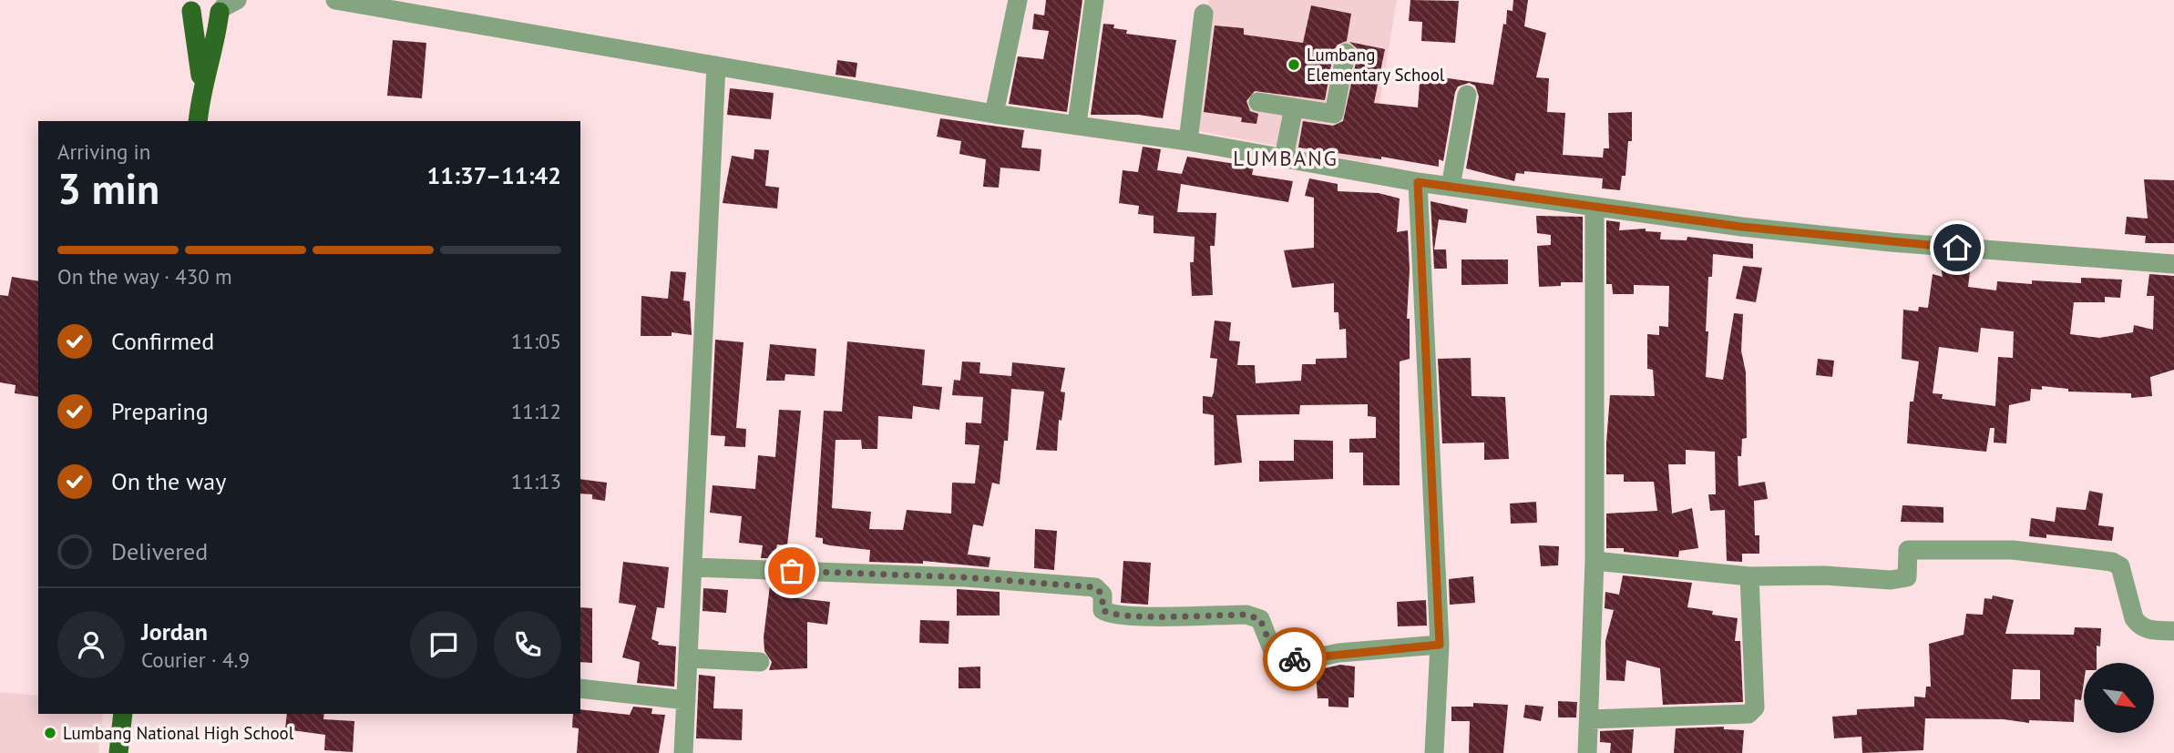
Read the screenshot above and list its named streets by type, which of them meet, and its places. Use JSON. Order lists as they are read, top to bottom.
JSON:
{
  "districts": ["LUMBANG"],
  "places": ["Lumbang Elementary School", "Lumbang National High School"],
  "north": "bottom right",
  "page": {
    "heading": ["3 min", "Arriving in", "11:37–11:42"],
    "panel": ["Jordan", "Courier · 4.9"],
    "bar": "On the way · 430 m",
    "list": [
      ["Confirmed", "11:05"],
      ["Preparing", "11:12"],
      ["On the way", "11:13"],
      "Delivered"
    ]
  }
}
